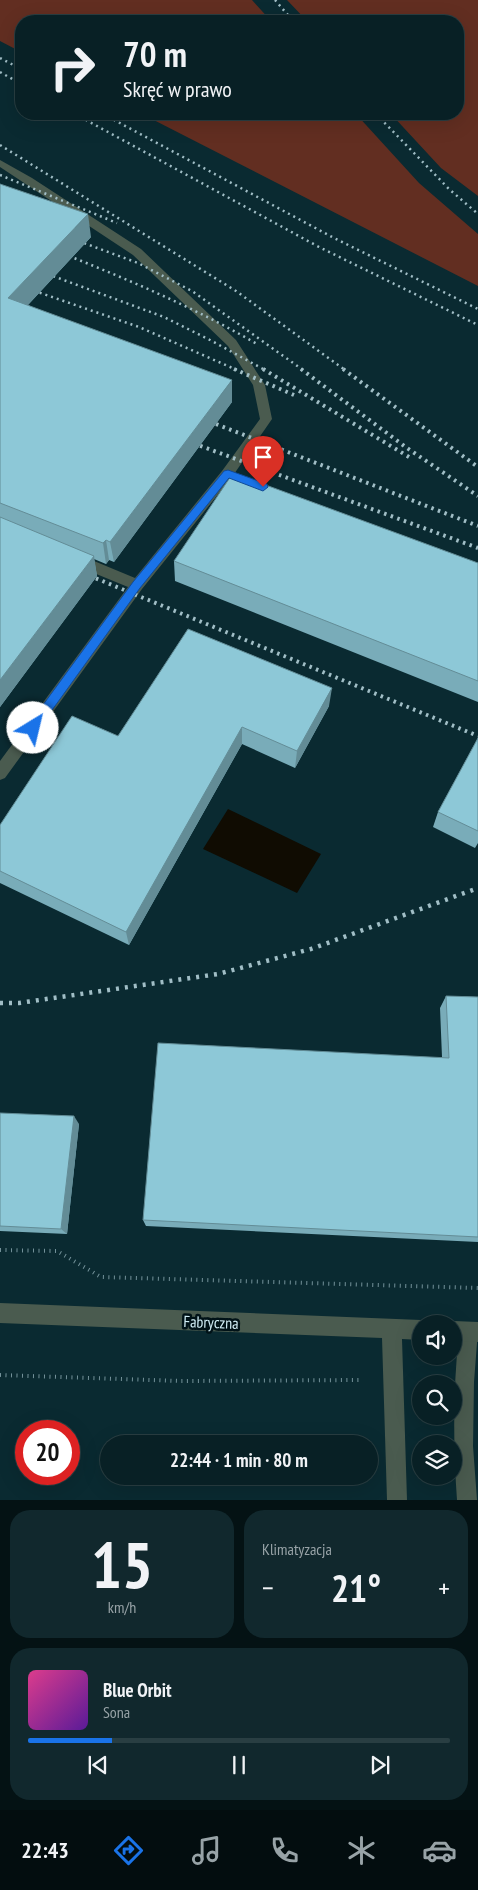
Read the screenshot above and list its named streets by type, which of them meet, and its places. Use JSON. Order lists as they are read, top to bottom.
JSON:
{
  "streets": {
    "street": ["Fabryczna"]
  },
  "page": {
    "turn": ["70 m", "Skręć w prawo"],
    "limit": "20",
    "trip": "22:44 · 1 min · 80 m",
    "tile": [
      ["15", "km/h"],
      "Klimatyzacja"
    ],
    "heat": ["−", "21°", "+"],
    "song": ["Blue Orbit", "Sona"],
    "tabs": "22:43"
  }
}
